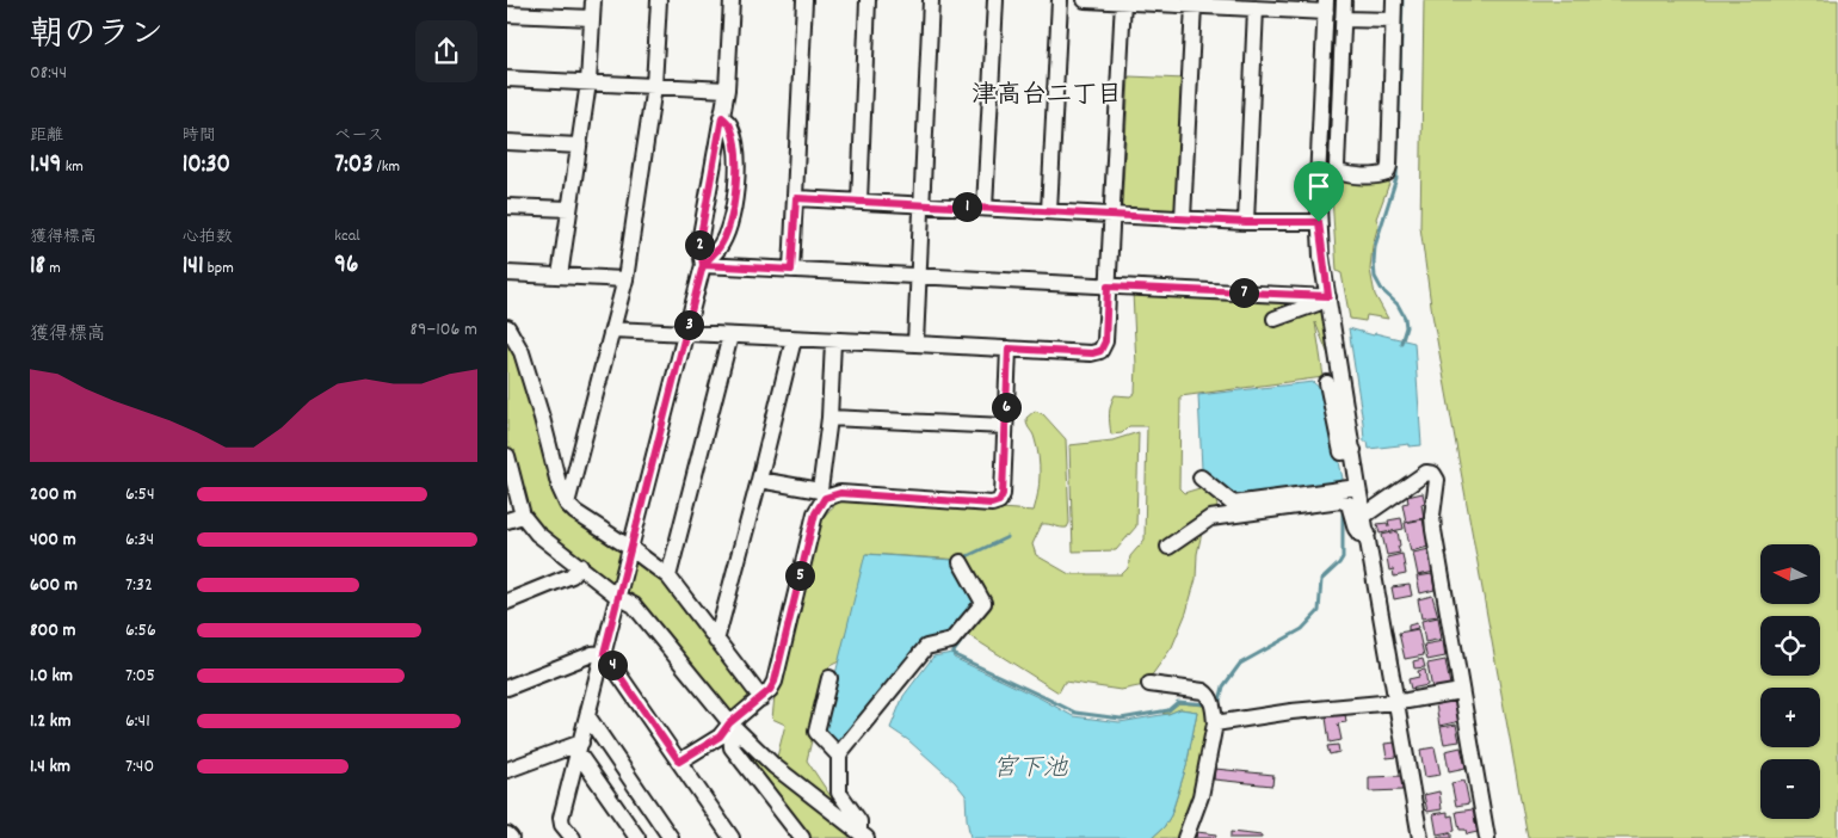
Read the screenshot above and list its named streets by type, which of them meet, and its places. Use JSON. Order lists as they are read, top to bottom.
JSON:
{
  "districts": ["津高台二丁目"],
  "water": ["宮下池"],
  "north": "left",
  "page": {
    "heading": ["朝のラン", "08:44"],
    "stats": [
      ["距離", "1.49 km"],
      ["時間", "10:30"],
      ["ペース", "7:03 /km"],
      ["獲得標高", "18 m"],
      ["心拍数", "141 bpm"],
      ["kcal", "96"]
    ],
    "pins": [
      "1",
      "2",
      "7",
      "3",
      "6",
      "5",
      "4"
    ],
    "chart": ["獲得標高", "89–106 m"],
    "list": [
      {
        "name": "200 m",
        "note": "6:54"
      },
      {
        "name": "400 m",
        "note": "6:34"
      },
      {
        "name": "600 m",
        "note": "7:32"
      },
      {
        "name": "800 m",
        "note": "6:56"
      },
      {
        "name": "1.0 km",
        "note": "7:05"
      },
      {
        "name": "1.2 km",
        "note": "6:41"
      },
      {
        "name": "1.4 km",
        "note": "7:40"
      }
    ],
    "map_buttons": ["+", "−"]
  }
}
